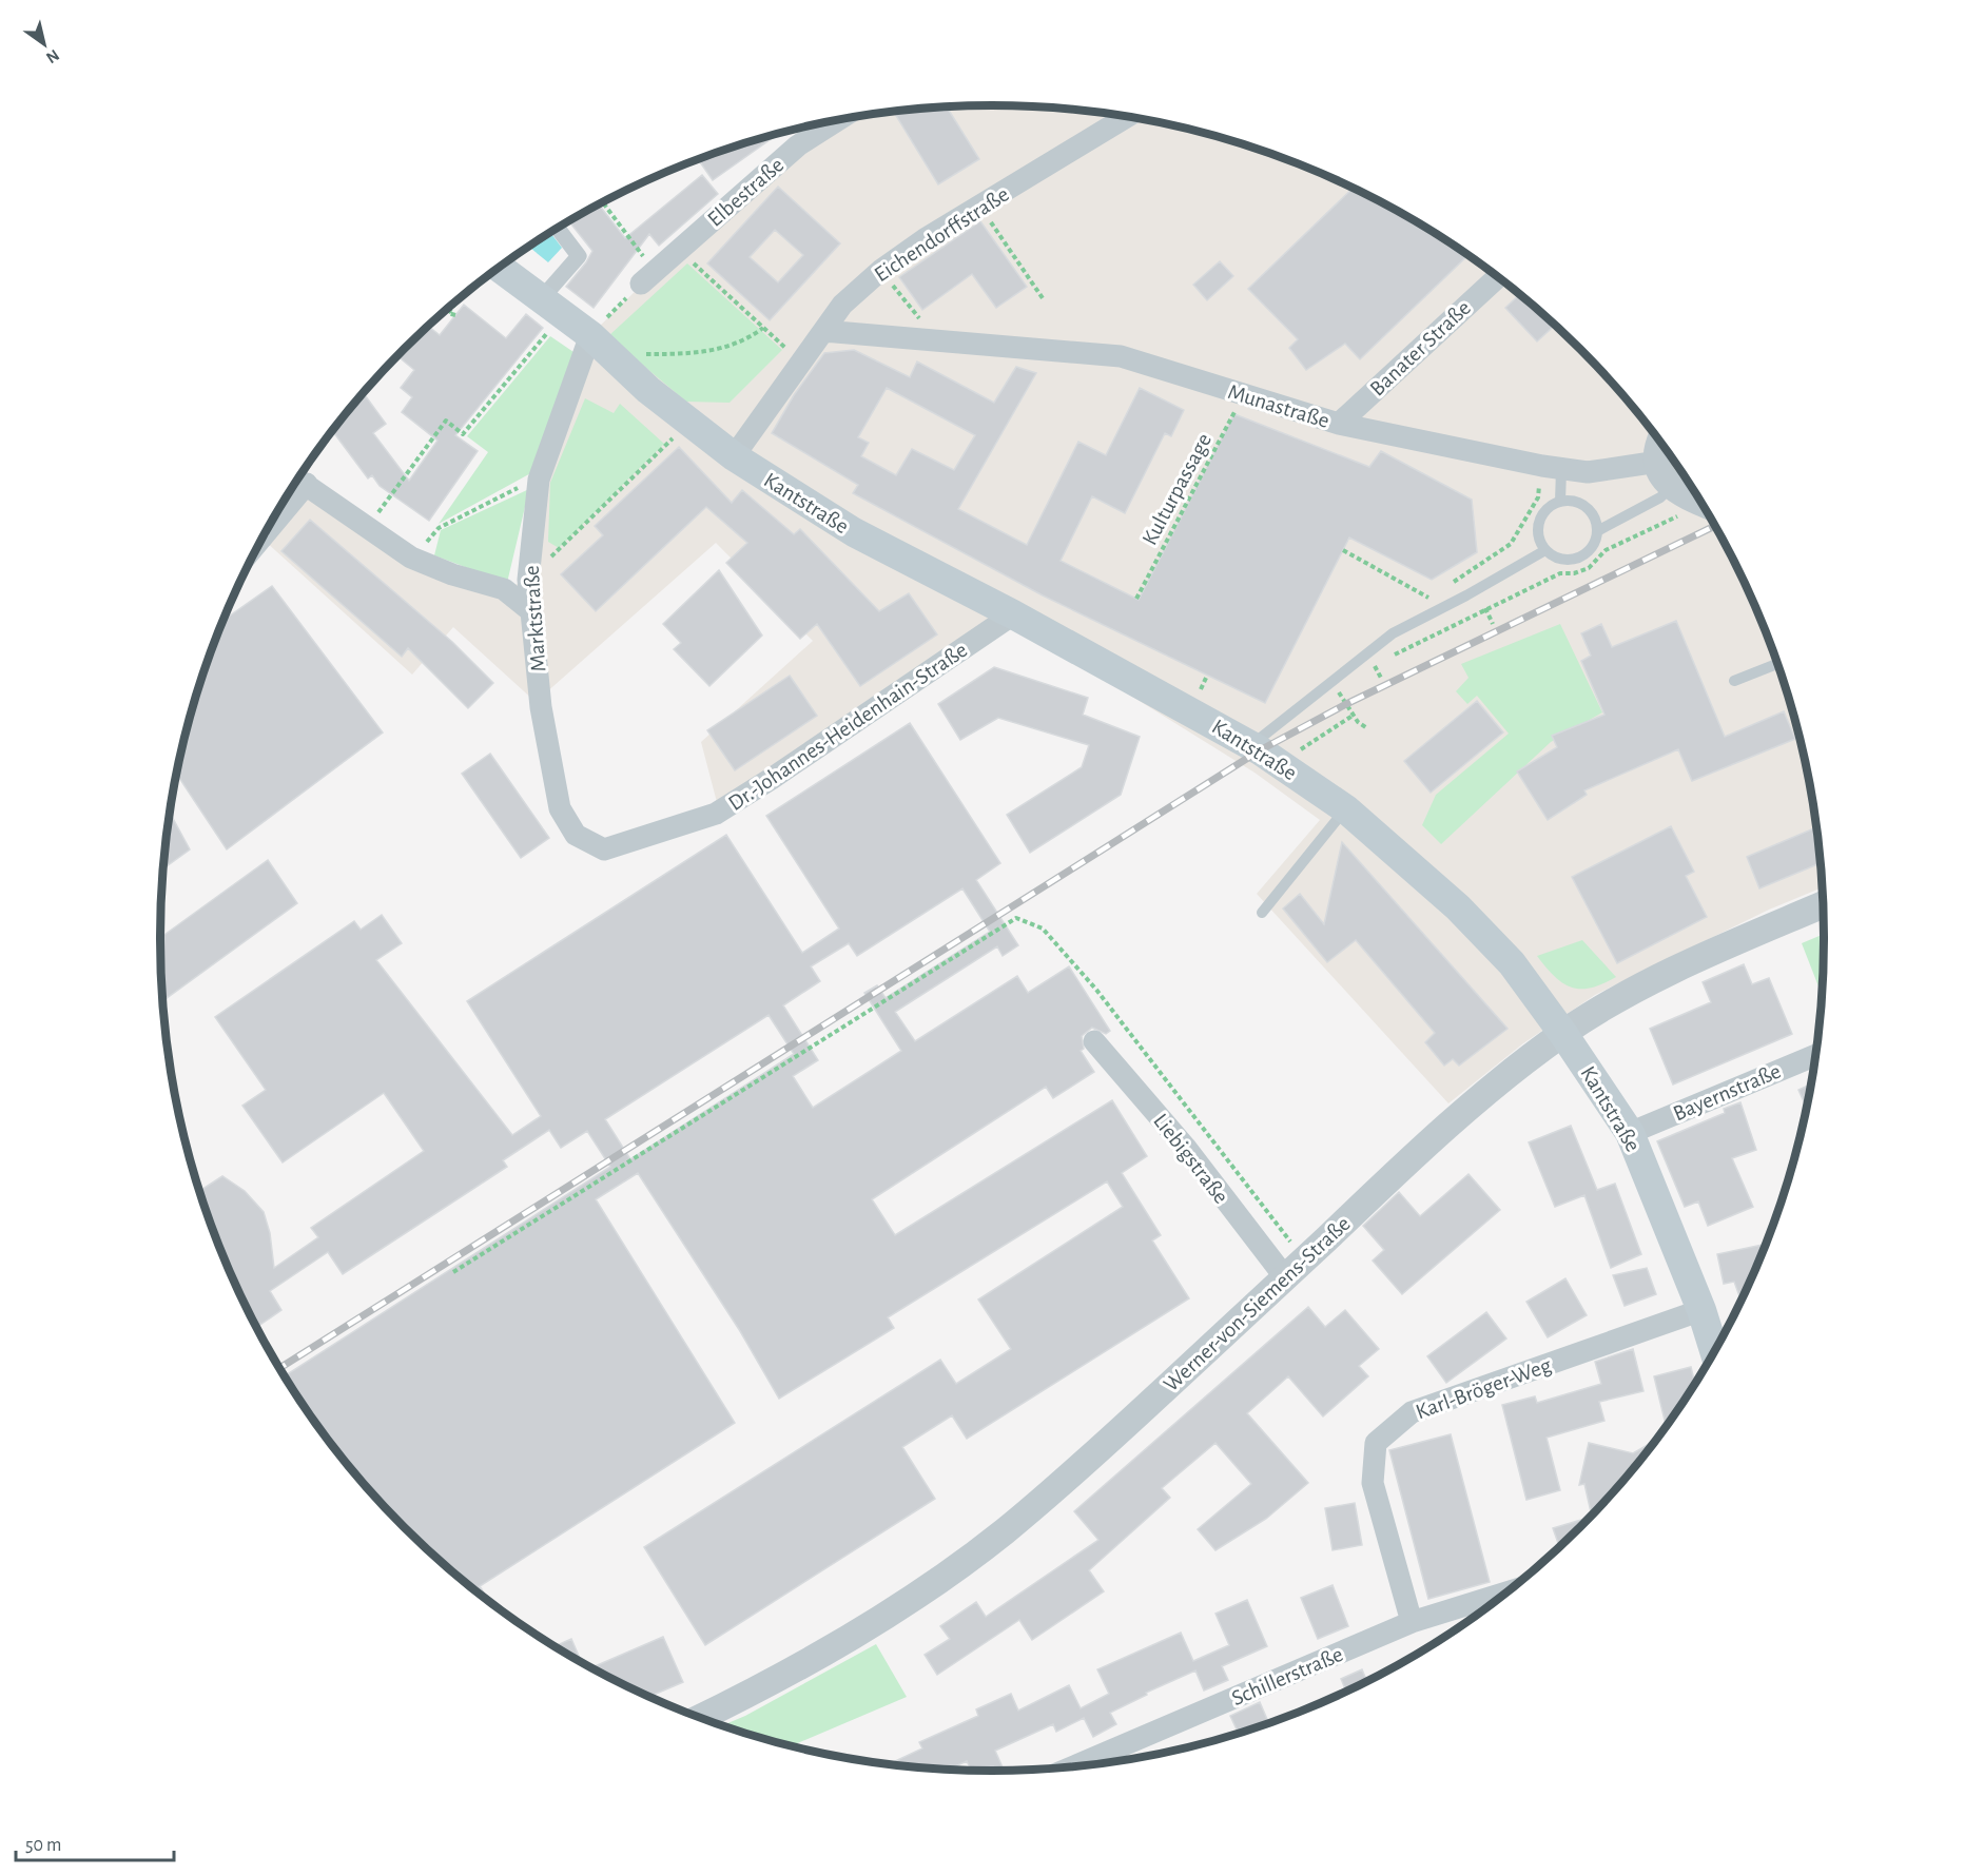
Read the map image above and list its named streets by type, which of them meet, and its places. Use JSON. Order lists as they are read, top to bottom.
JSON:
{
  "streets": {
    "main road": ["Kantstraße"],
    "street": [
      "Elbestraße",
      "Eichendorffstraße",
      "Banater Straße",
      "Munastraße",
      "Marktstraße",
      "Dr.-Johannes-Heidenhain-Straße",
      "Bayernstraße",
      "Liebigstraße",
      "Werner-von-Siemens-Straße",
      "Karl-Bröger-Weg",
      "Schillerstraße"
    ],
    "path": ["Kulturpassage"]
  },
  "crossings": [
    ["Eichendorffstraße", "Munastraße"],
    ["Eichendorffstraße", "Kantstraße"],
    ["Banater Straße", "Munastraße"],
    ["Munastraße", "Kulturpassage"],
    ["Kantstraße", "Marktstraße"],
    ["Kantstraße", "Dr.-Johannes-Heidenhain-Straße"],
    ["Kantstraße", "Bayernstraße"],
    ["Kantstraße", "Werner-von-Siemens-Straße"],
    ["Kantstraße", "Karl-Bröger-Weg"],
    ["Marktstraße", "Dr.-Johannes-Heidenhain-Straße"],
    ["Liebigstraße", "Werner-von-Siemens-Straße"],
    ["Karl-Bröger-Weg", "Schillerstraße"]
  ],
  "scale_bar": "50 m",
  "north": "bottom right"
}
